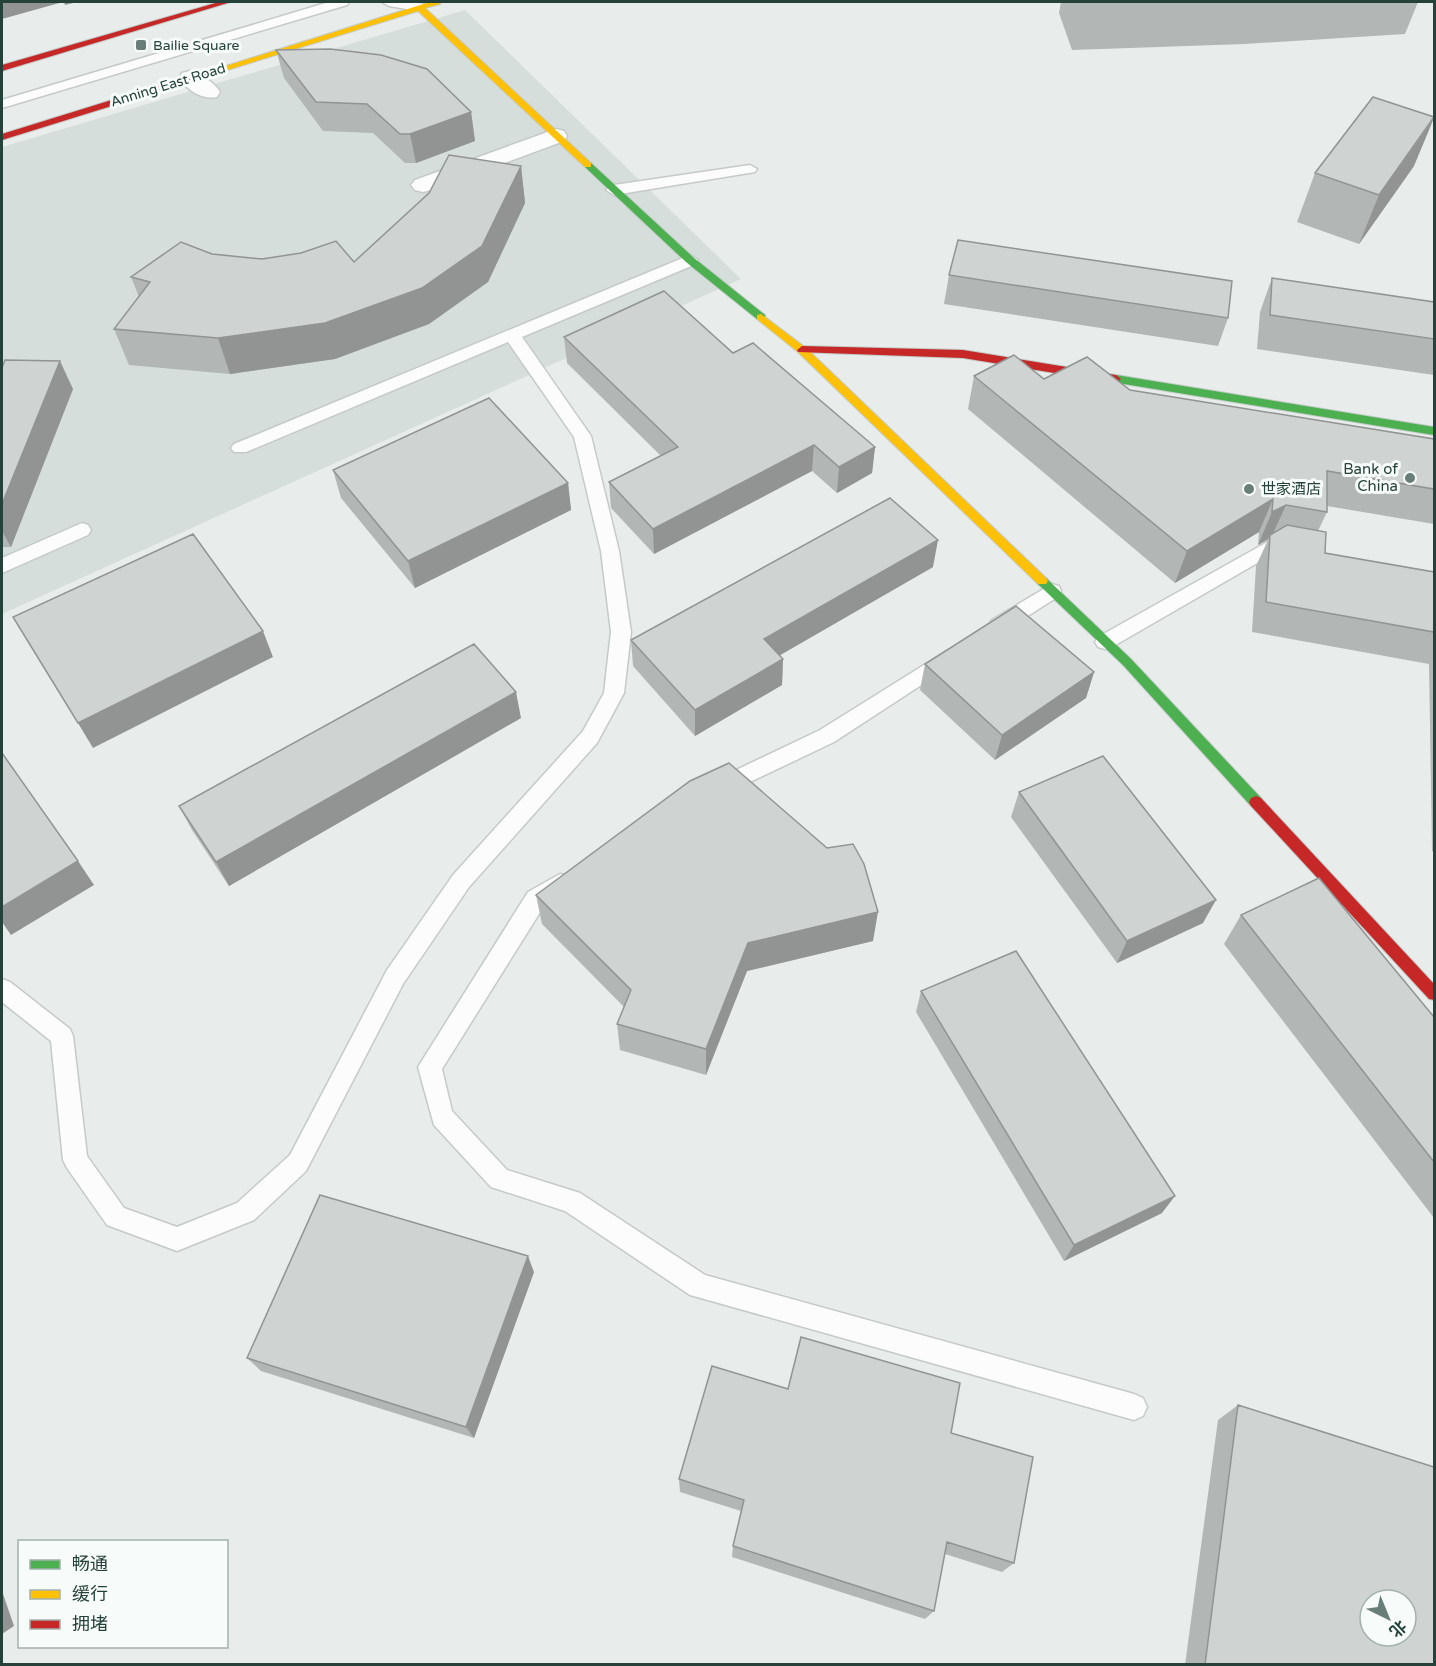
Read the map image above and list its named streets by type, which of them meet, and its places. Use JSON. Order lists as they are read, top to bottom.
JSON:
{
  "streets": {
    "street": ["Anning East Road"]
  },
  "places": {
    "transit": ["Bailie Square"],
    "other": ["Bank of China", "世家酒店"]
  },
  "legend": ["畅通", "缓行", "拥堵"],
  "north": "bottom right"
}
